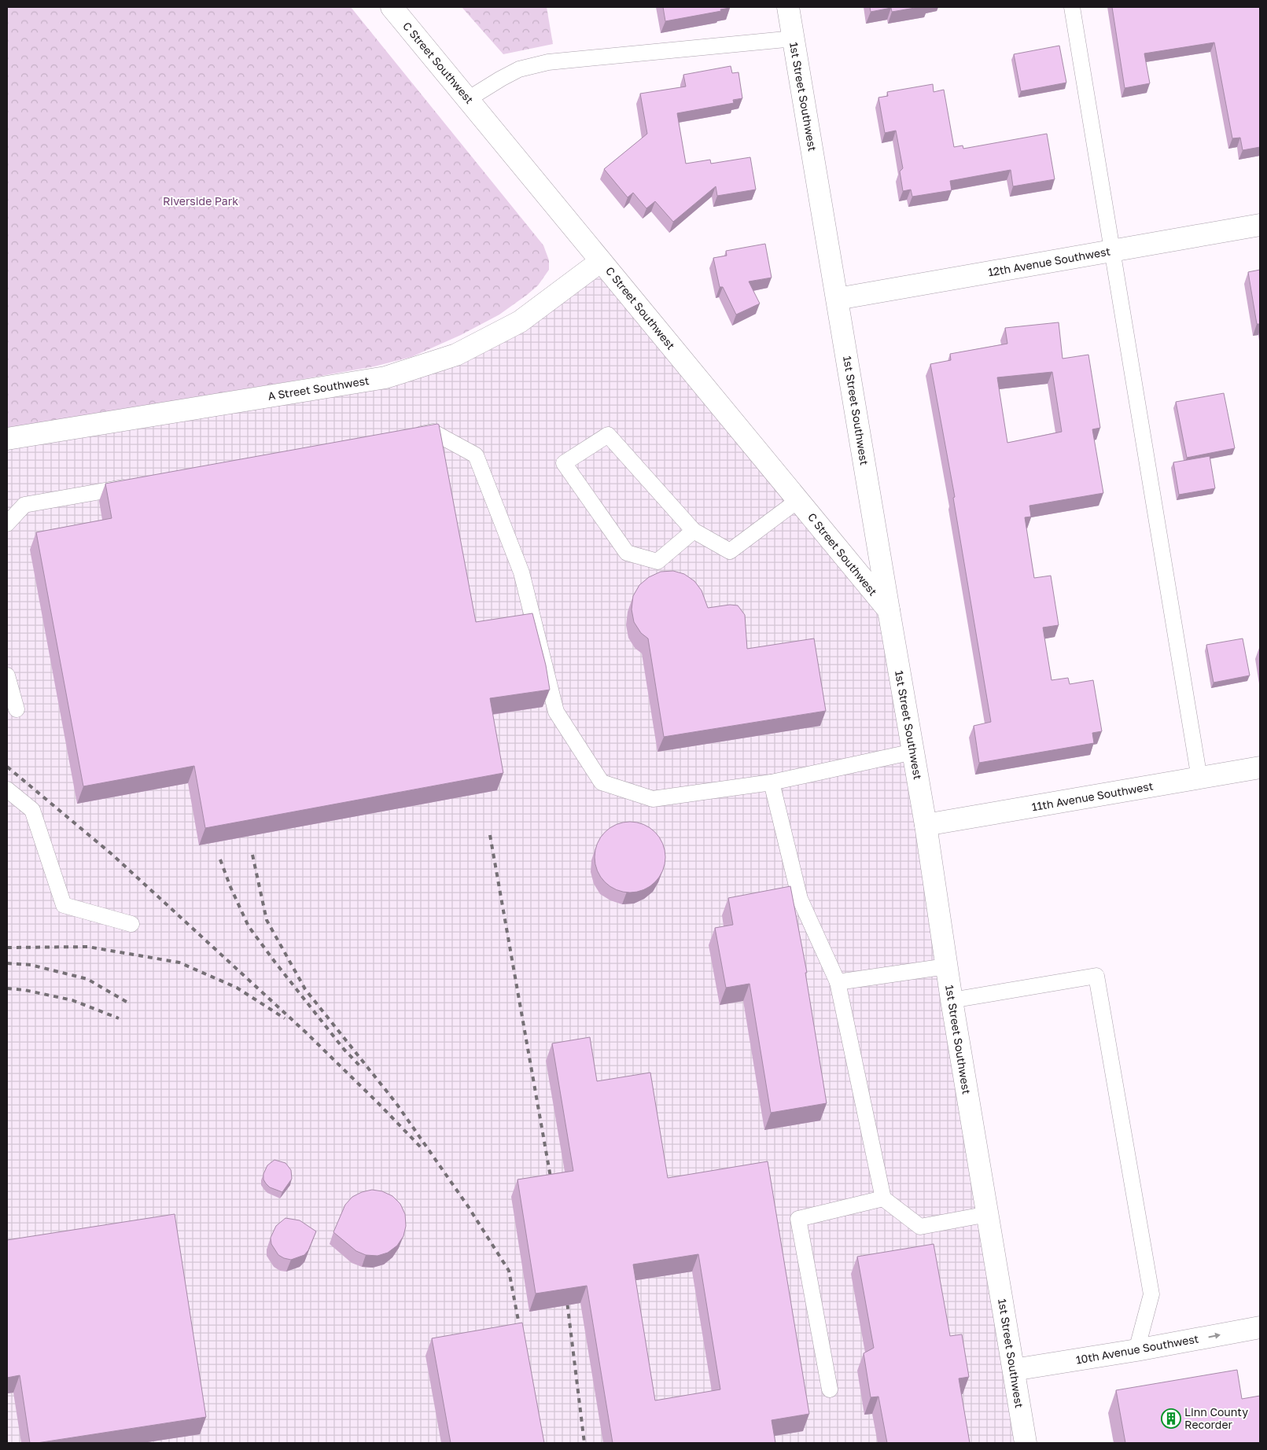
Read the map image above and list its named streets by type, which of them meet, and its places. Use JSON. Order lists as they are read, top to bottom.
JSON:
{
  "streets": {
    "street": [
      "C Street Southwest",
      "1st Street Southwest",
      "12th Avenue Southwest",
      "A Street Southwest",
      "11th Avenue Southwest",
      "10th Avenue Southwest"
    ]
  },
  "crossings": [
    ["C Street Southwest", "1st Street Southwest"],
    ["C Street Southwest", "A Street Southwest"],
    ["1st Street Southwest", "12th Avenue Southwest"],
    ["1st Street Southwest", "11th Avenue Southwest"],
    ["1st Street Southwest", "10th Avenue Southwest"]
  ],
  "one_way": ["10th Avenue Southwest"],
  "parks": ["Riverside Park"],
  "places": {
    "building": ["Linn County Recorder"]
  }
}
